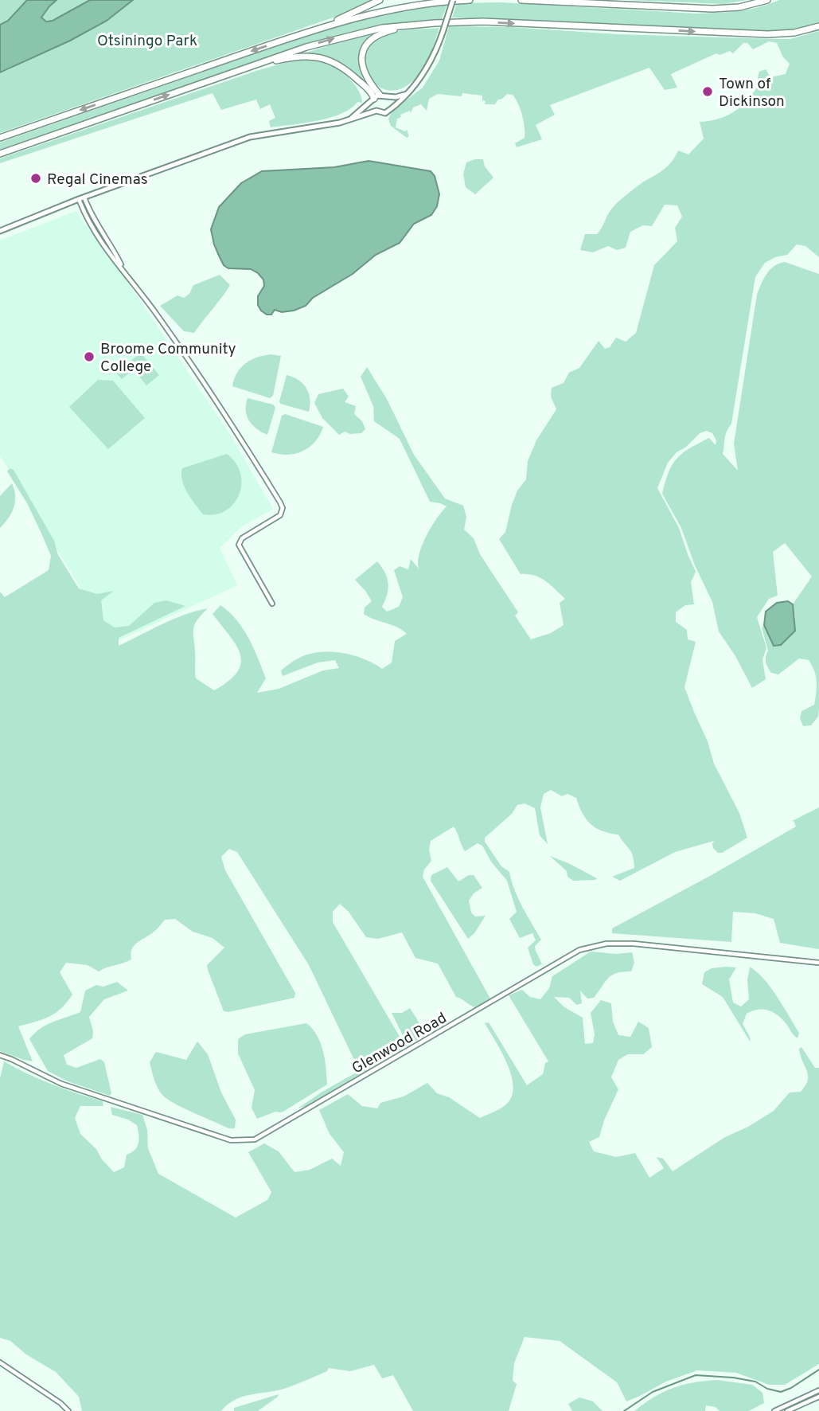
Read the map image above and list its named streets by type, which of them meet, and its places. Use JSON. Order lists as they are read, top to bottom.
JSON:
{
  "streets": {
    "street": ["Glenwood Road"]
  },
  "parks": ["Otsiningo Park"],
  "places": ["Town of Dickinson", "Regal Cinemas", "Broome Community College"]
}
